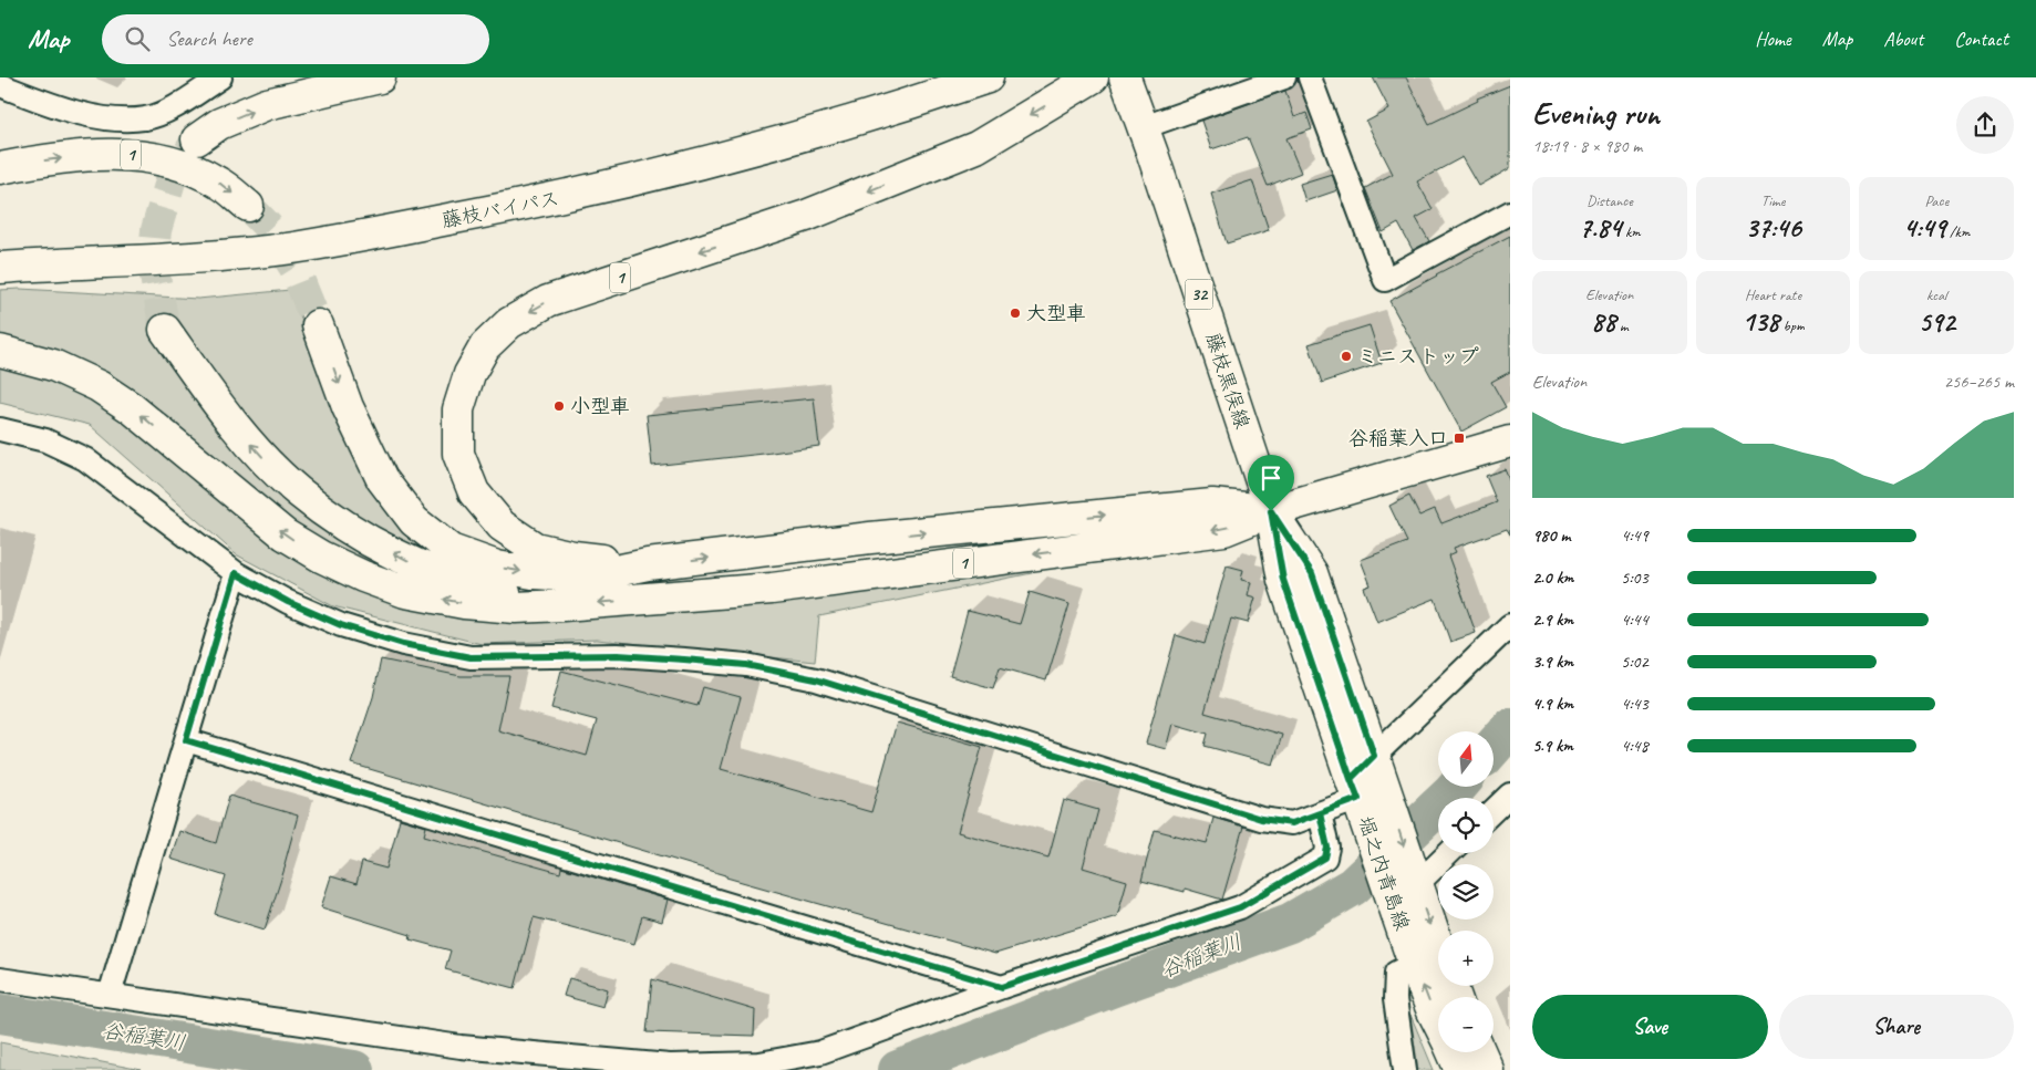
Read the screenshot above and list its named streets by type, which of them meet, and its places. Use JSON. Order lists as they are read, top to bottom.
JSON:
{
  "streets": {
    "main road": [
      "1",
      "藤枝バイパス",
      "32",
      "藤枝黒俣線",
      "堀之内青島線"
    ]
  },
  "crossings": [
    ["1", "藤枝黒俣線"],
    ["1", "堀之内青島線"],
    ["藤枝黒俣線", "堀之内青島線"]
  ],
  "water": ["谷稲葉川"],
  "places": {
    "other": ["大型車", "ミニストップ", "小型車"],
    "transit": ["谷稲葉入口"]
  },
  "north": "top",
  "page": {
    "header": "Map",
    "search": "Search here",
    "nav": [
      "Home",
      "Map",
      "About",
      "Contact"
    ],
    "heading": ["Evening run", "18:19 · 8 × 980 m"],
    "stats": [
      ["Distance", "7.84 km"],
      ["Time", "37:46"],
      ["Pace", "4:49 /km"],
      ["Elevation", "88 m"],
      ["Heart rate", "138 bpm"],
      ["kcal", "592"]
    ],
    "chart": ["Elevation", "256–265 m"],
    "list": [
      {
        "name": "980 m",
        "note": "4:49"
      },
      {
        "name": "2.0 km",
        "note": "5:03"
      },
      {
        "name": "2.9 km",
        "note": "4:44"
      },
      {
        "name": "3.9 km",
        "note": "5:02"
      },
      {
        "name": "4.9 km",
        "note": "4:43"
      },
      {
        "name": "5.9 km",
        "note": "4:48"
      }
    ],
    "map_buttons": ["+", "−"],
    "buttons": ["Save", "Share"]
  }
}
